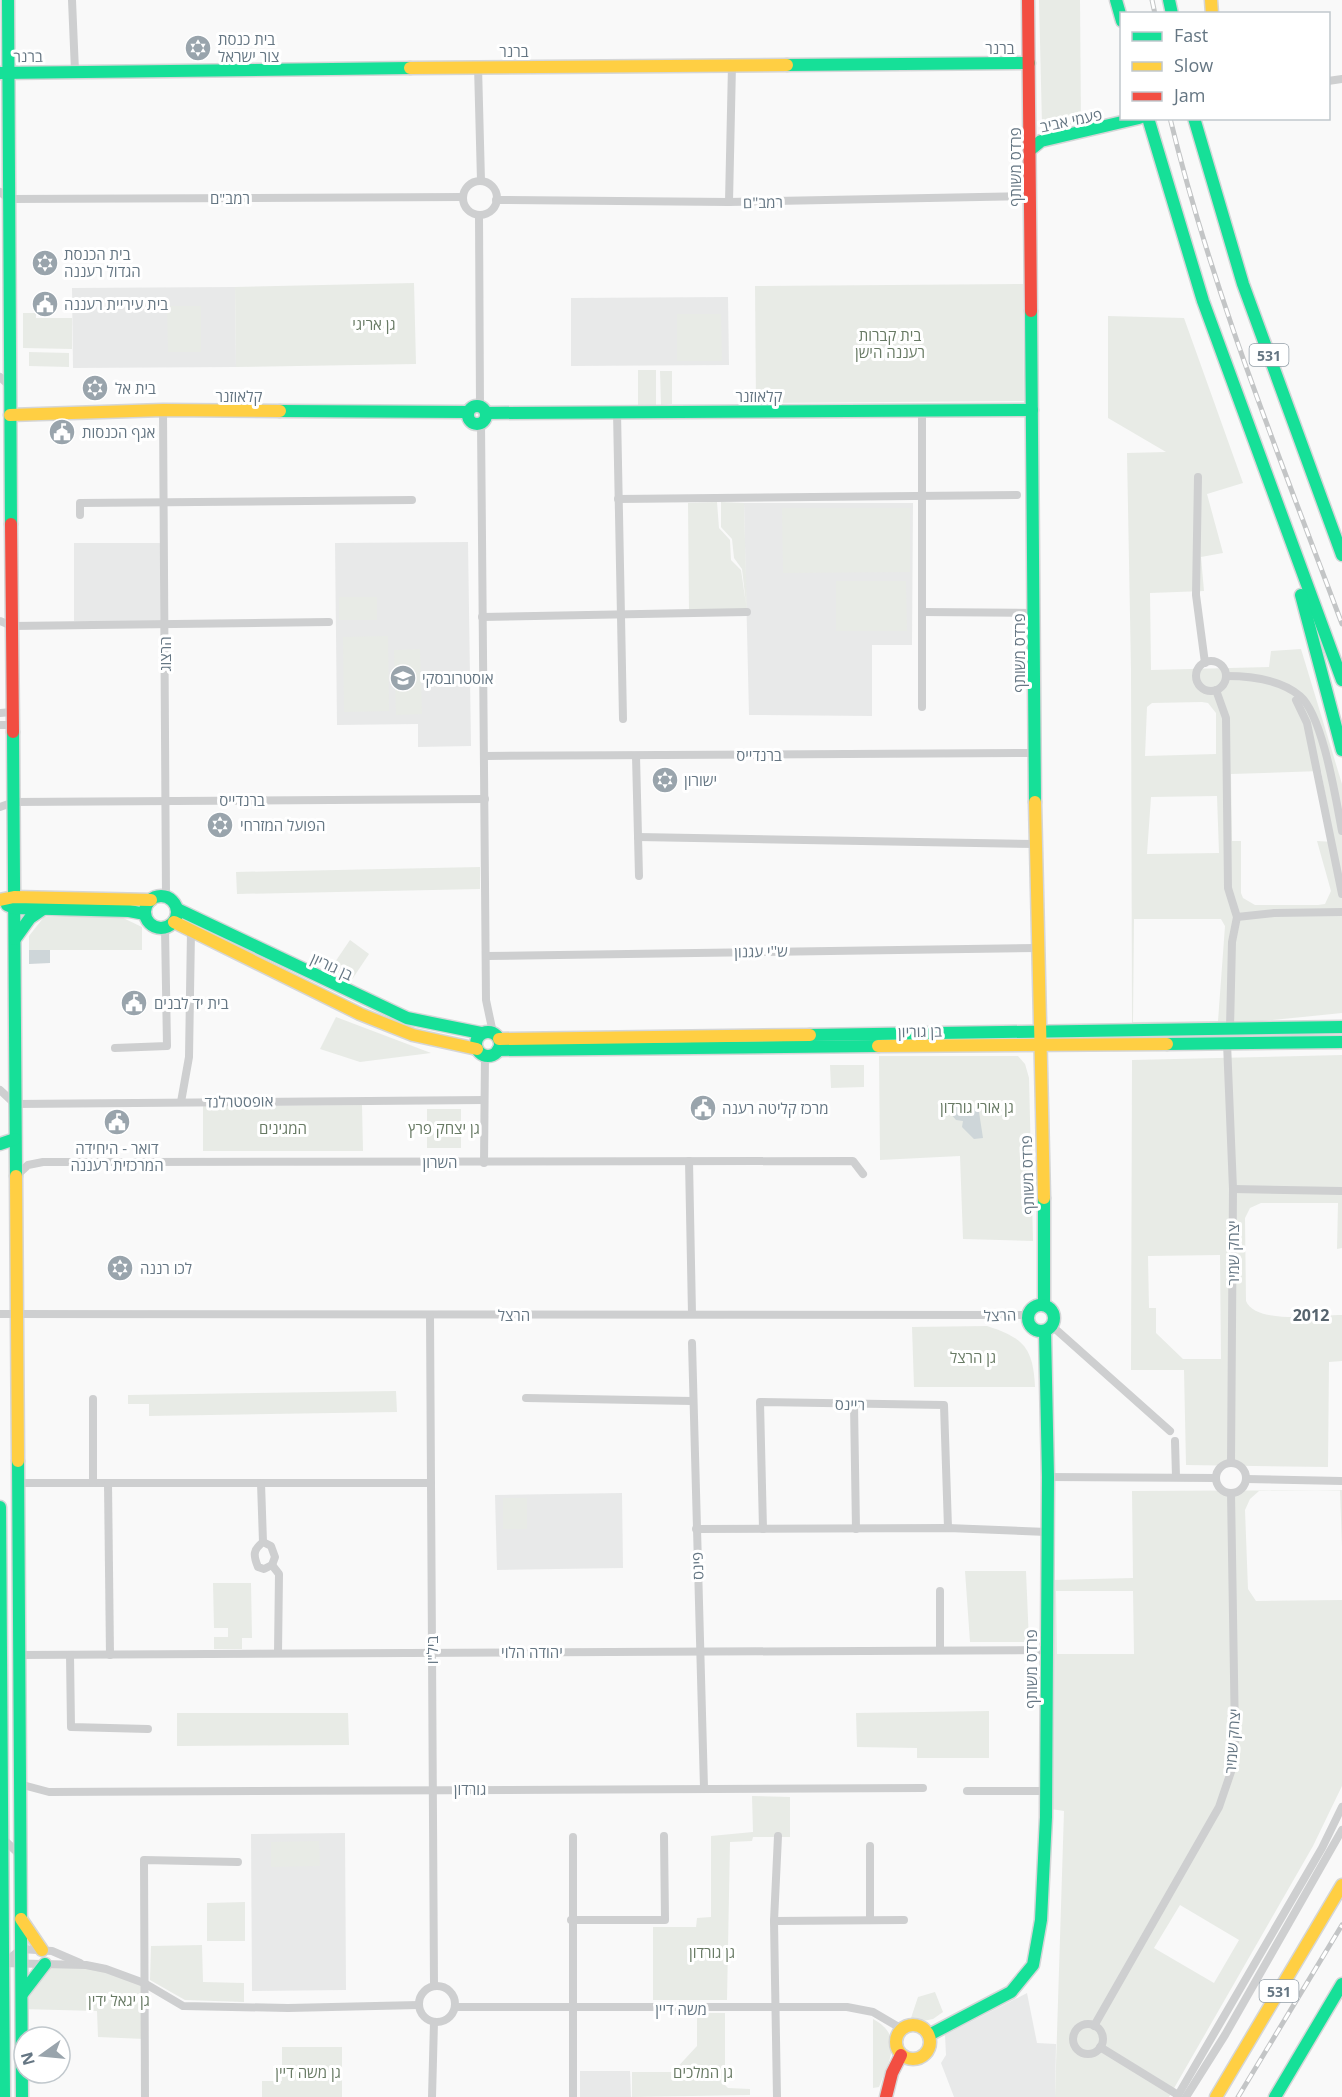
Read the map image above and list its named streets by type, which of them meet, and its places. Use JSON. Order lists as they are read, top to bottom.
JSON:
{
  "streets": {
    "main road": [
      "ברנר",
      "פעמי אביב",
      "פרדס משותף",
      "531",
      "קלאוזנר",
      "בן גוריון"
    ],
    "street": [
      "רמב\"ם",
      "הרצוג",
      "ברנדייס",
      "ש''י עגנון",
      "אופסטרלנד",
      "השרון",
      "יצחק שמיר",
      "הרצל",
      "ריינס",
      "פינס",
      "ביל\"ו",
      "יהודה הלוי",
      "גורדון",
      "משה דיין"
    ]
  },
  "crossings": [
    ["ברנר", "פרדס משותף"],
    ["פעמי אביב", "פרדס משותף"],
    ["פרדס משותף", "רמב\"ם"],
    ["פרדס משותף", "קלאוזנר"],
    ["פרדס משותף", "ברנדייס"],
    ["פרדס משותף", "ש''י עגנון"],
    ["פרדס משותף", "בן גוריון"],
    ["פרדס משותף", "הרצל"],
    ["פרדס משותף", "יהודה הלוי"],
    ["פרדס משותף", "משה דיין"],
    ["קלאוזנר", "הרצוג"],
    ["הרצוג", "ברנדייס"],
    ["הרצוג", "בן גוריון"],
    ["בן גוריון", "יצחק שמיר"],
    ["הרצל", "ביל\"ו"],
    ["פינס", "יהודה הלוי"],
    ["פינס", "גורדון"],
    ["ביל\"ו", "יהודה הלוי"],
    ["ביל\"ו", "גורדון"],
    ["ביל\"ו", "משה דיין"]
  ],
  "districts": ["2012"],
  "parks": [
    "גן אריגי",
    "בית קברות רעננה הישן",
    "גן אורי גורדון",
    "המגינים",
    "גן יצחק פרץ",
    "גן הרצל",
    "גן גורדון",
    "גן יגאל ידין",
    "גן משה דיין",
    "גן המלכים"
  ],
  "places": {
    "synagogue": [
      "בית כנסת צור ישראל",
      "בית הכנסת הגדול רעננה",
      "בית אל",
      "ישורון",
      "הפועל המזרחי",
      "לכו רננה"
    ],
    "public building": [
      "בית עיריית רעננה",
      "אגף הכנסות",
      "בית יד לבנים",
      "מרכז קליטה רענה",
      "דואר - היחידה המרכזית רעננה"
    ],
    "school or university": ["אוסטרובסקי"]
  },
  "legend": ["Fast", "Slow", "Jam"],
  "north": "left"
}
